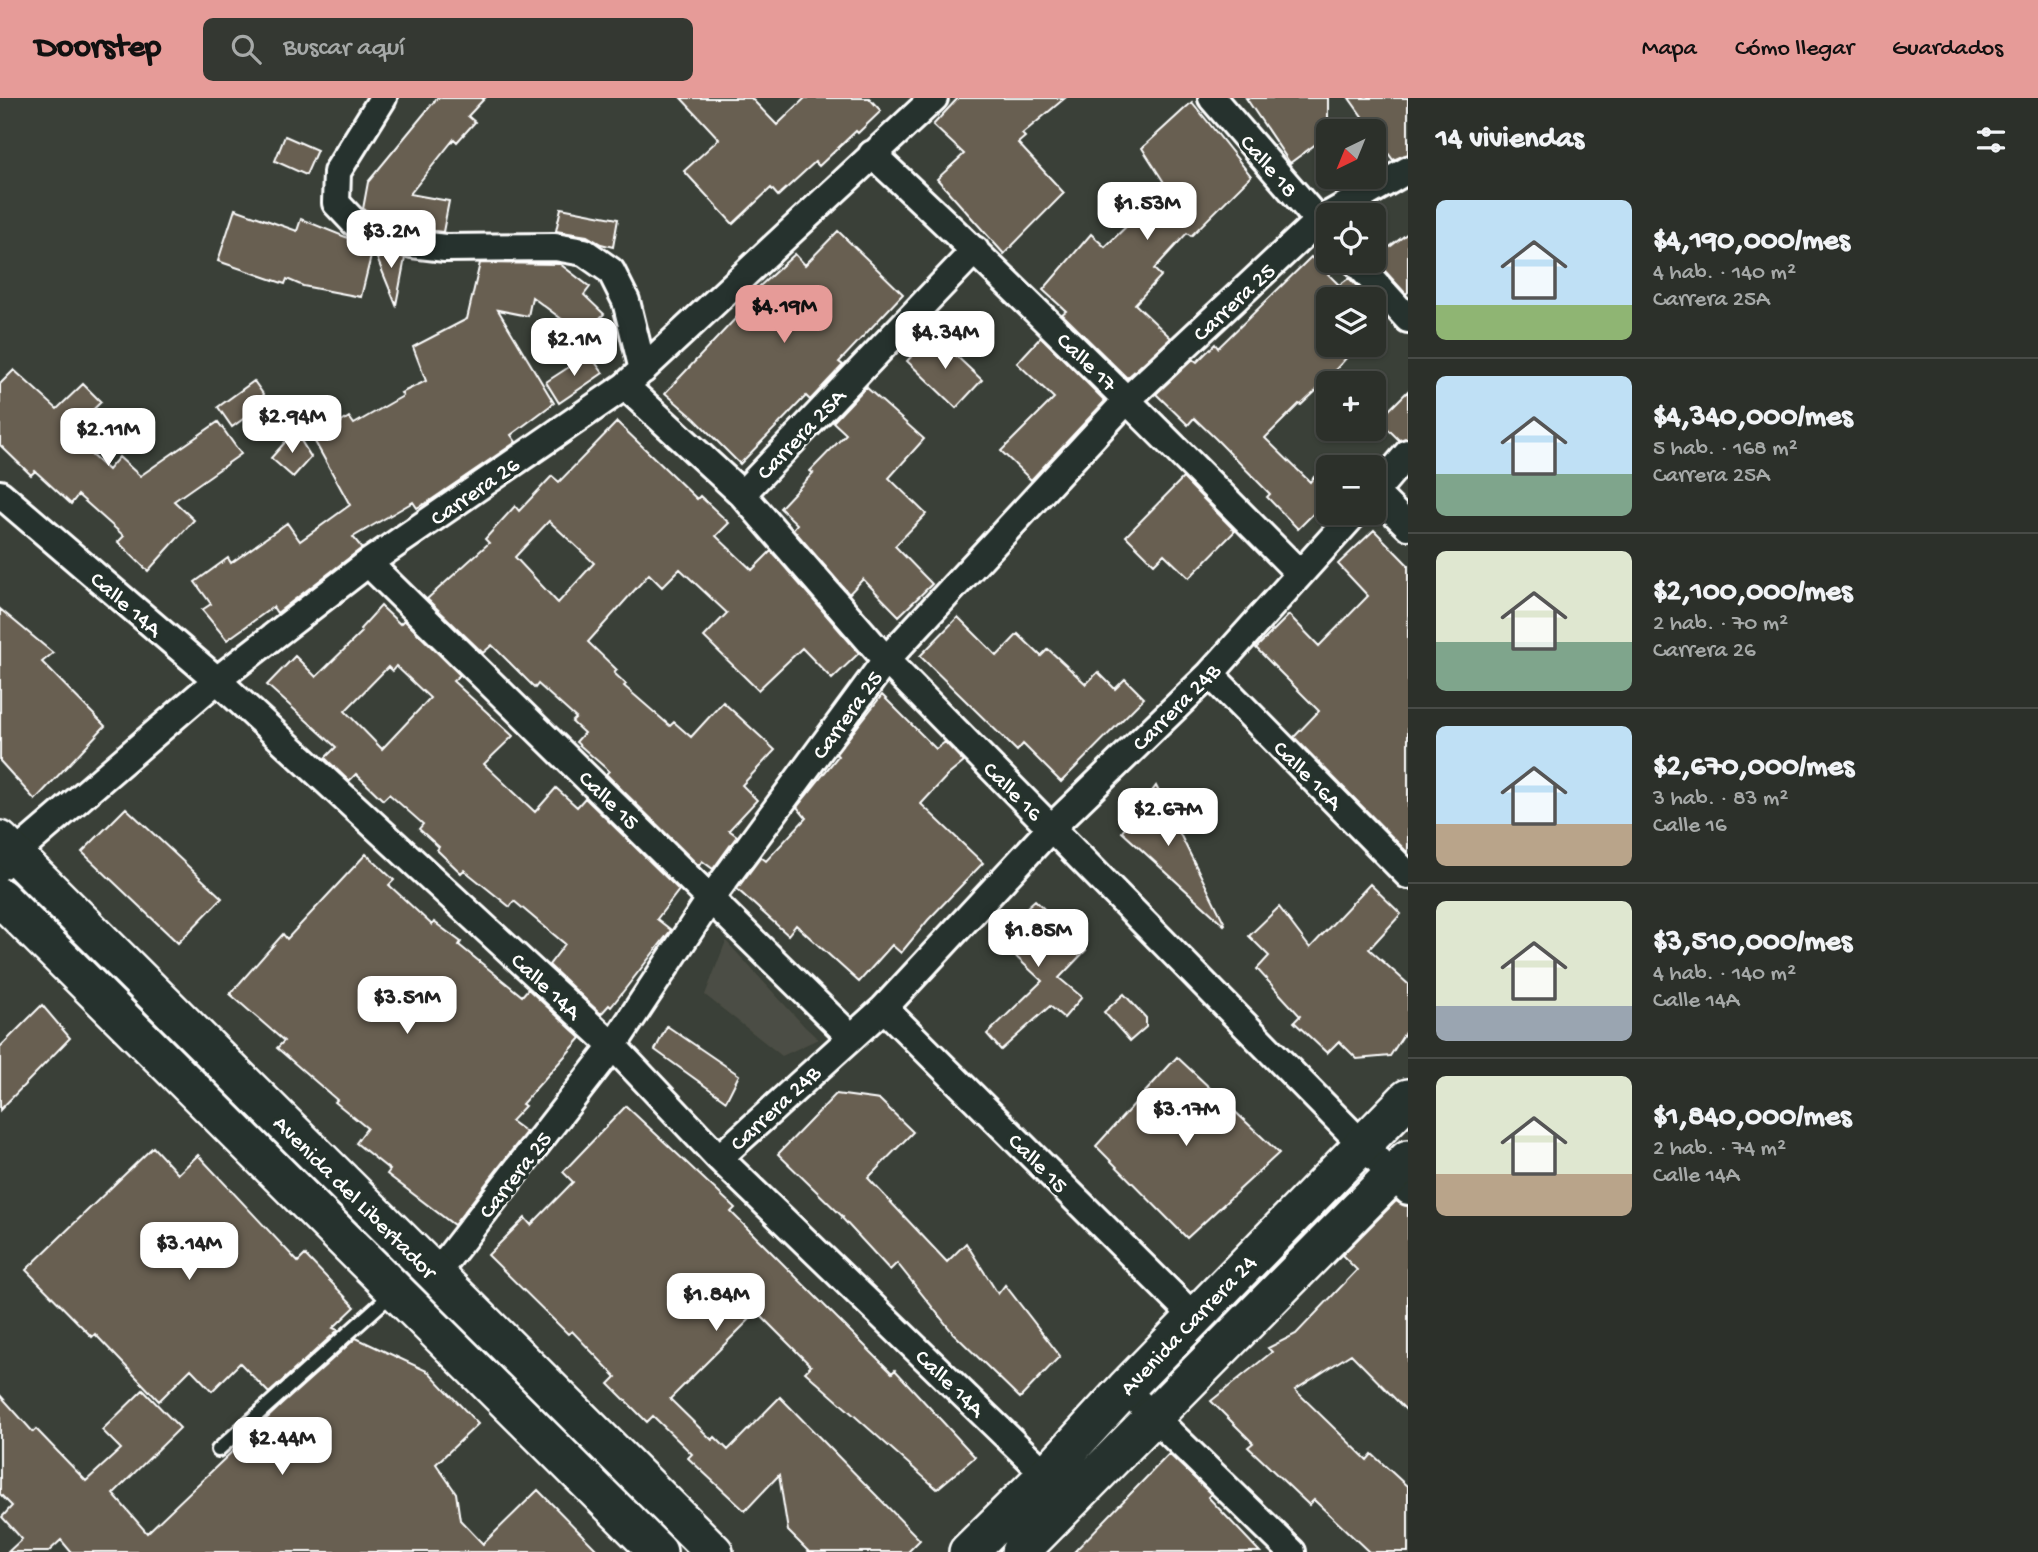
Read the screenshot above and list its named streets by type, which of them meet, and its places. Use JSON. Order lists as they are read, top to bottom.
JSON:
{
  "streets": {
    "main road": ["Avenida del Libertador", "Avenida Carrera 24"],
    "street": [
      "Calle 18",
      "Carrera 25",
      "Calle 17",
      "Carrera 25A",
      "Carrera 26",
      "Calle 14A",
      "Carrera 24B",
      "Calle 16A",
      "Calle 16",
      "Calle 15"
    ]
  },
  "crossings": [
    ["Carrera 25", "Calle 17"],
    ["Carrera 25", "Calle 14A"],
    ["Carrera 25", "Calle 16"],
    ["Carrera 25", "Calle 15"],
    ["Carrera 25", "Avenida del Libertador"],
    ["Calle 17", "Carrera 25A"],
    ["Calle 17", "Carrera 26"],
    ["Calle 17", "Carrera 24B"],
    ["Carrera 25A", "Calle 16"],
    ["Carrera 26", "Calle 14A"],
    ["Carrera 26", "Calle 16"],
    ["Carrera 26", "Calle 15"],
    ["Carrera 26", "Avenida del Libertador"],
    ["Calle 14A", "Carrera 24B"],
    ["Calle 14A", "Avenida Carrera 24"],
    ["Carrera 24B", "Calle 16A"],
    ["Carrera 24B", "Calle 16"],
    ["Carrera 24B", "Calle 15"],
    ["Calle 16", "Avenida Carrera 24"],
    ["Calle 15", "Avenida Carrera 24"]
  ],
  "north": "bottom left",
  "page": {
    "header": "Doorstep",
    "search": "Buscar aquí",
    "nav": ["Mapa", "Cómo llegar", "Guardados"],
    "heading": "14 viviendas",
    "map_buttons": ["+", "−"],
    "price": [
      "$1.53M",
      "$3.2M",
      "$4.19M",
      "$4.34M",
      "$2.1M",
      "$2.94M",
      "$2.11M",
      "$2.67M",
      "$1.85M",
      "$3.51M",
      "$3.17M",
      "$3.14M",
      "$1.84M",
      "$2.44M"
    ],
    "list": [
      {
        "name": "$4,190,000/mes",
        "note": "4 hab. · 140 m² · Carrera 25A"
      },
      {
        "name": "$4,340,000/mes",
        "note": "5 hab. · 168 m² · Carrera 25A"
      },
      {
        "name": "$2,100,000/mes",
        "note": "2 hab. · 70 m² · Carrera 26"
      },
      {
        "name": "$2,670,000/mes",
        "note": "3 hab. · 83 m² · Calle 16"
      },
      {
        "name": "$3,510,000/mes",
        "note": "4 hab. · 140 m² · Calle 14A"
      },
      {
        "name": "$1,840,000/mes",
        "note": "2 hab. · 74 m² · Calle 14A"
      }
    ]
  }
}
